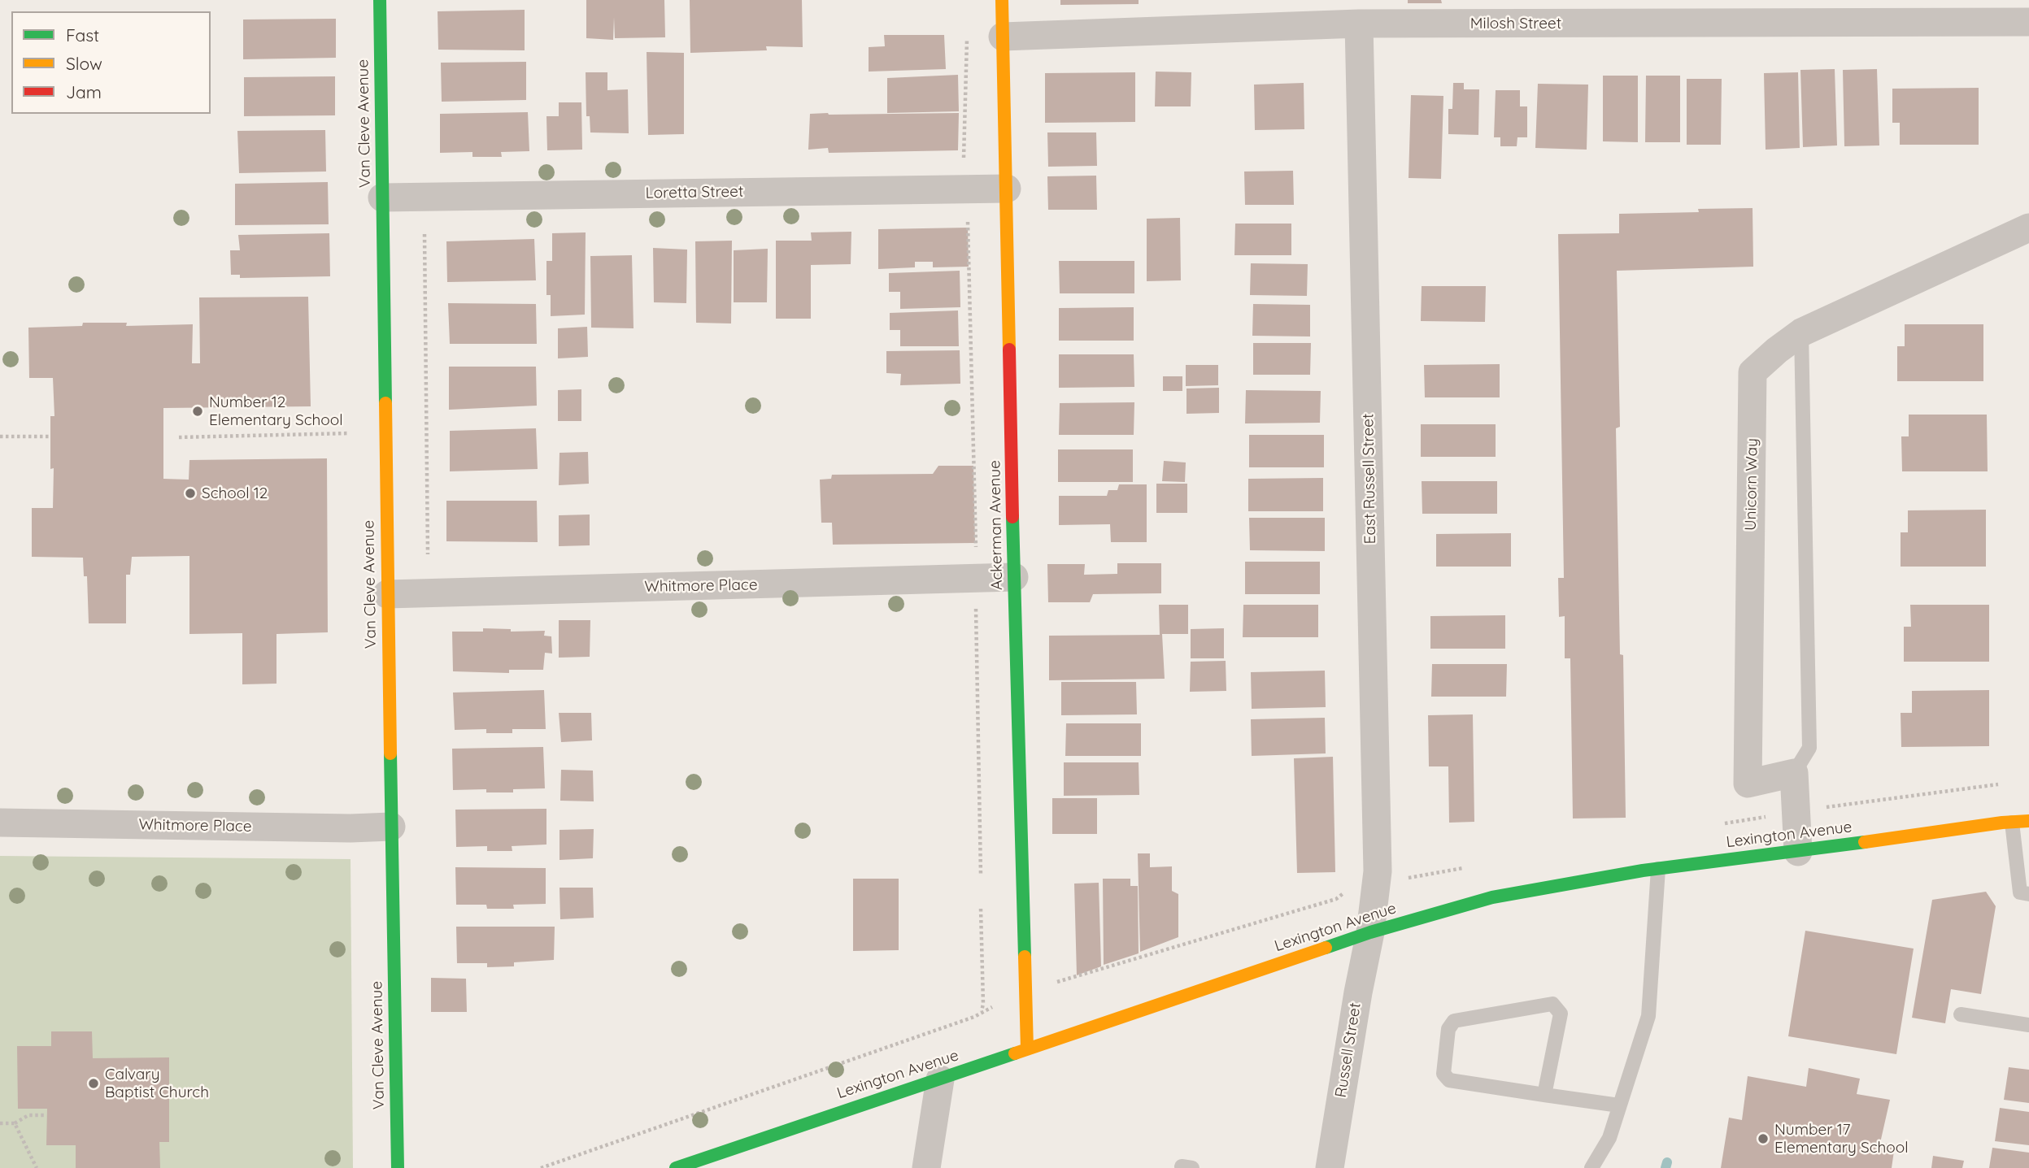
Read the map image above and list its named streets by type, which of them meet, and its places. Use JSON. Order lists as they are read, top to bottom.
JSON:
{
  "streets": {
    "street": [
      "Milosh Street",
      "Van Cleve Avenue",
      "Loretta Street",
      "East Russell Street",
      "Unicorn Way",
      "Ackerman Avenue",
      "Whitmore Place",
      "Lexington Avenue",
      "Russell Street"
    ]
  },
  "crossings": [
    ["Milosh Street", "East Russell Street"],
    ["Milosh Street", "Ackerman Avenue"],
    ["Van Cleve Avenue", "Loretta Street"],
    ["Van Cleve Avenue", "Whitmore Place"],
    ["Loretta Street", "Ackerman Avenue"],
    ["East Russell Street", "Lexington Avenue"],
    ["East Russell Street", "Russell Street"],
    ["Ackerman Avenue", "Whitmore Place"],
    ["Ackerman Avenue", "Lexington Avenue"],
    ["Lexington Avenue", "Russell Street"]
  ],
  "places": [
    "Number 12 Elementary School",
    "School 12",
    "Calvary Baptist Church",
    "Number 17 Elementary School"
  ],
  "legend": ["Fast", "Slow", "Jam"]
}
